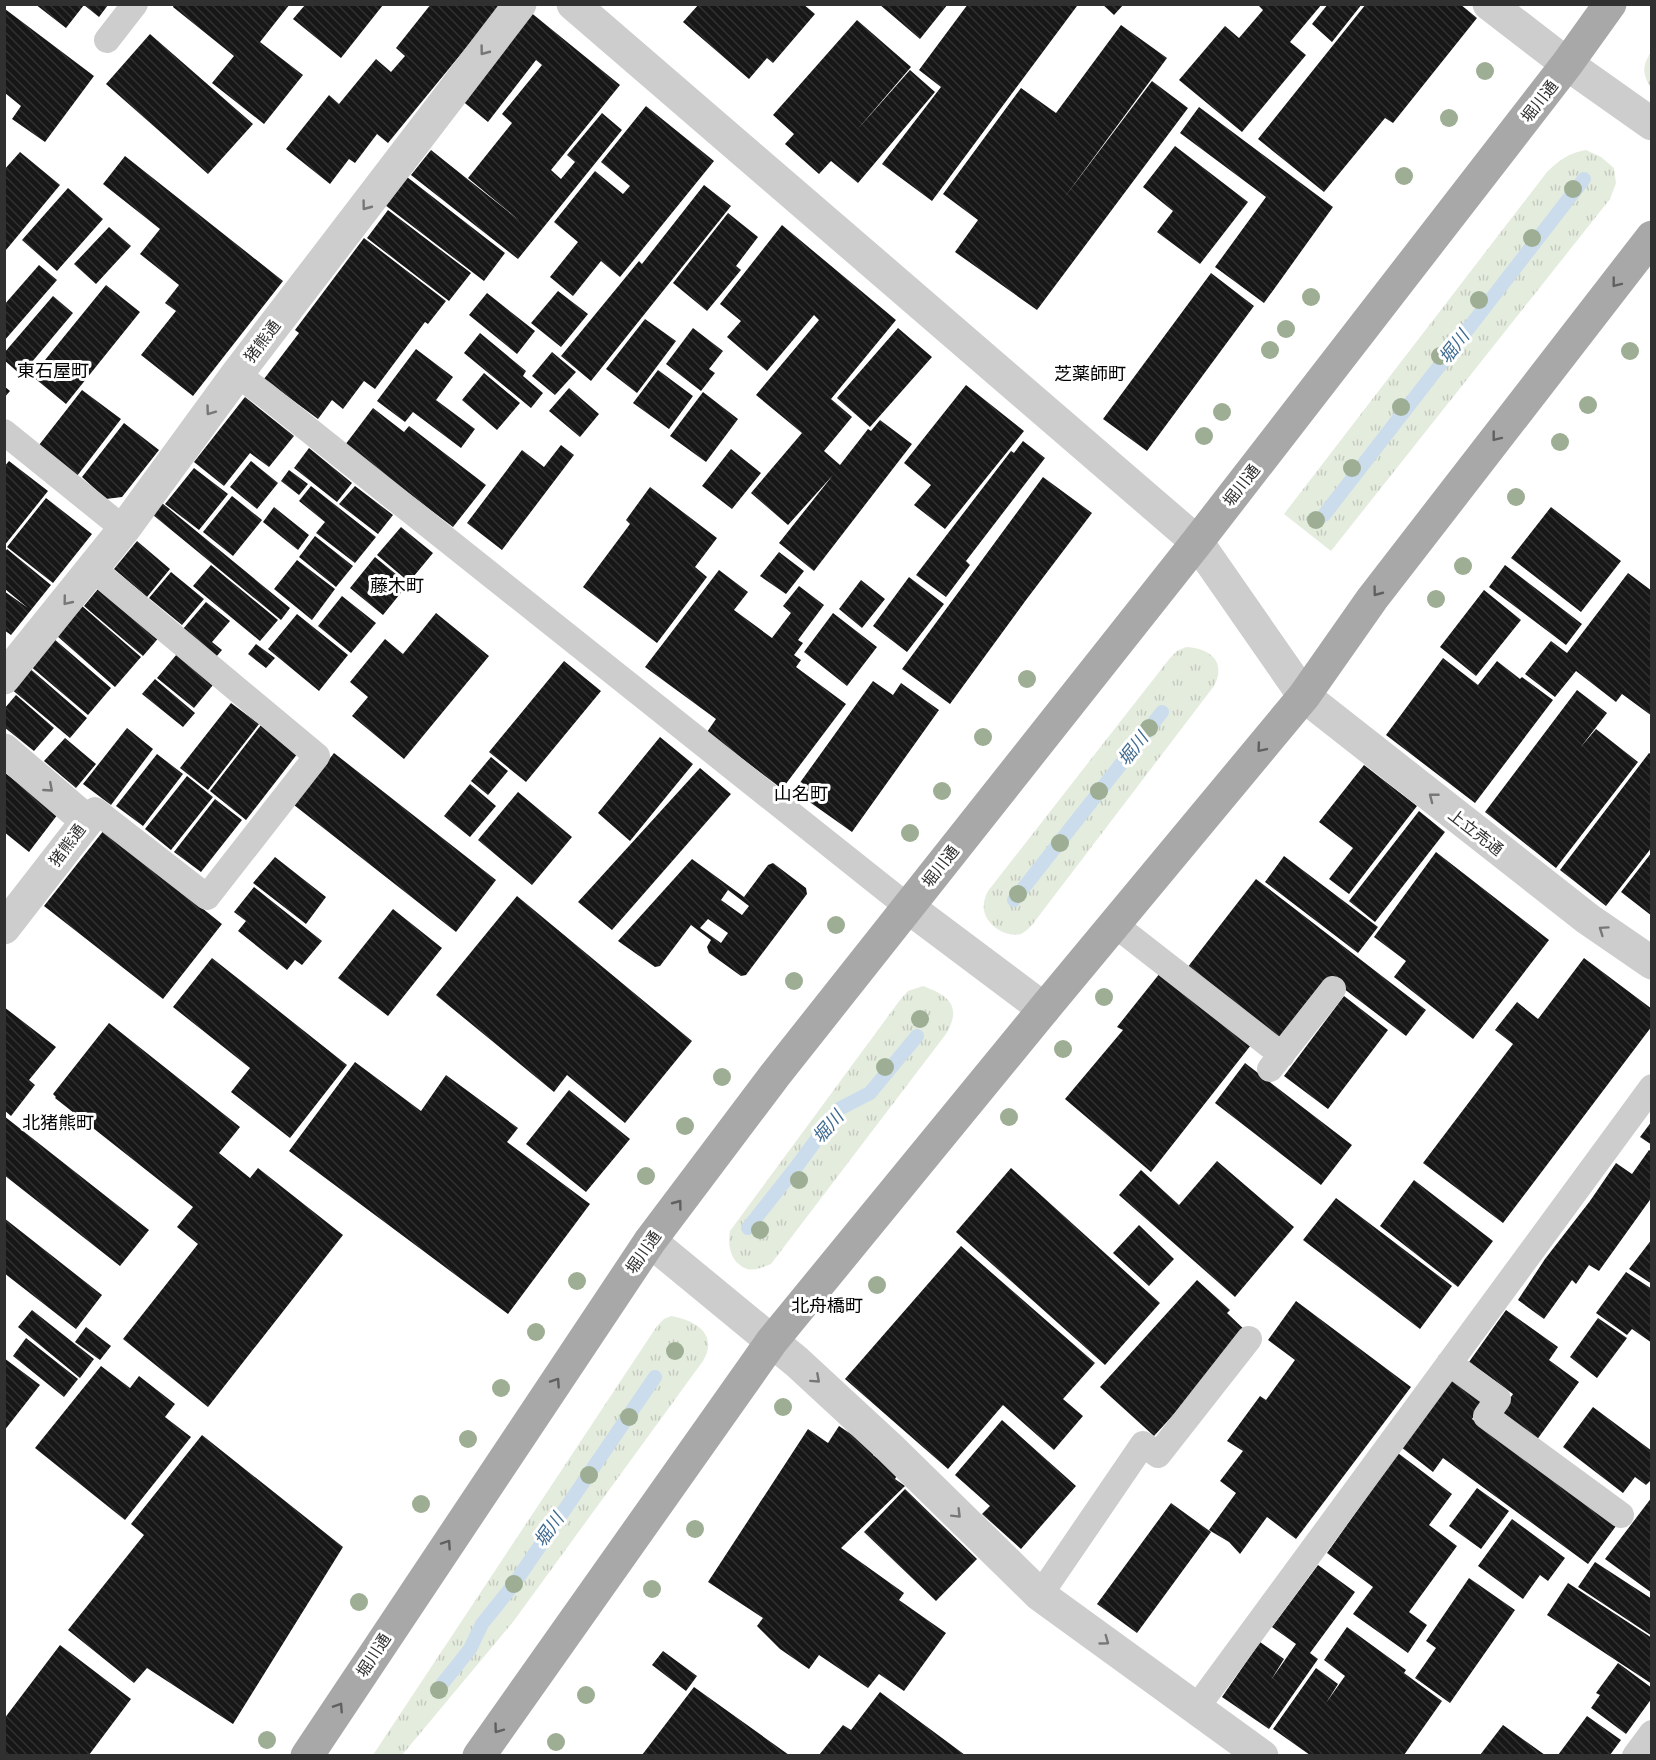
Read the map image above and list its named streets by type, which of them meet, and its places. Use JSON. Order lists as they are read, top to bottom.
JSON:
{
  "streets": {
    "main road": ["堀川通"],
    "street": ["猪熊通", "上立売通"]
  },
  "crossings": [
    ["堀川通", "上立売通"]
  ],
  "one_way": ["猪熊通"],
  "districts": [
    "東石屋町",
    "芝薬師町",
    "藤木町",
    "山名町",
    "北猪熊町",
    "北舟橋町"
  ],
  "water": ["堀川"]
}
